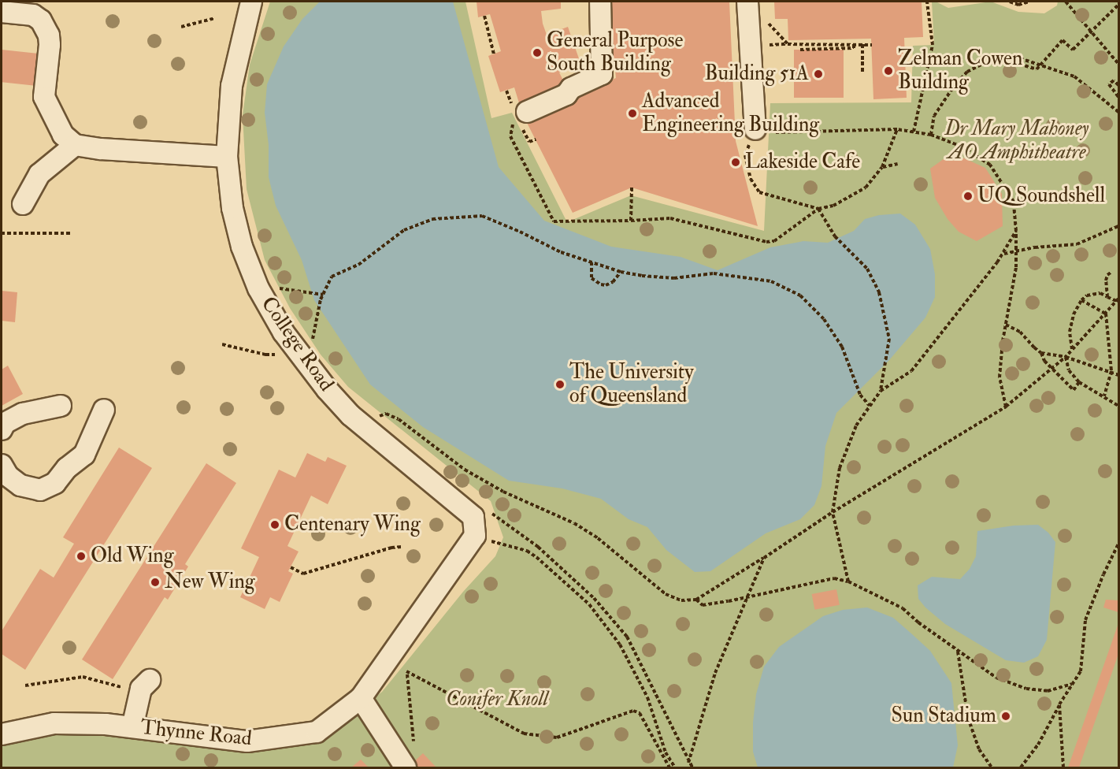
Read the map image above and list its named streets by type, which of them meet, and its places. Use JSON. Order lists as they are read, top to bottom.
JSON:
{
  "streets": {
    "street": ["College Road", "Thynne Road"]
  },
  "crossings": [
    ["College Road", "Thynne Road"]
  ],
  "parks": ["Dr Mary Mahoney AO Amphitheatre", "Conifer Knoll"],
  "places": [
    "General Purpose South Building",
    "Zelman Cowen Building",
    "Building 51A",
    "Advanced Engineering Building",
    "Lakeside Cafe",
    "UQ Soundshell",
    "The University of Queensland",
    "Centenary Wing",
    "Old Wing",
    "New Wing",
    "Sun Stadium"
  ]
}
